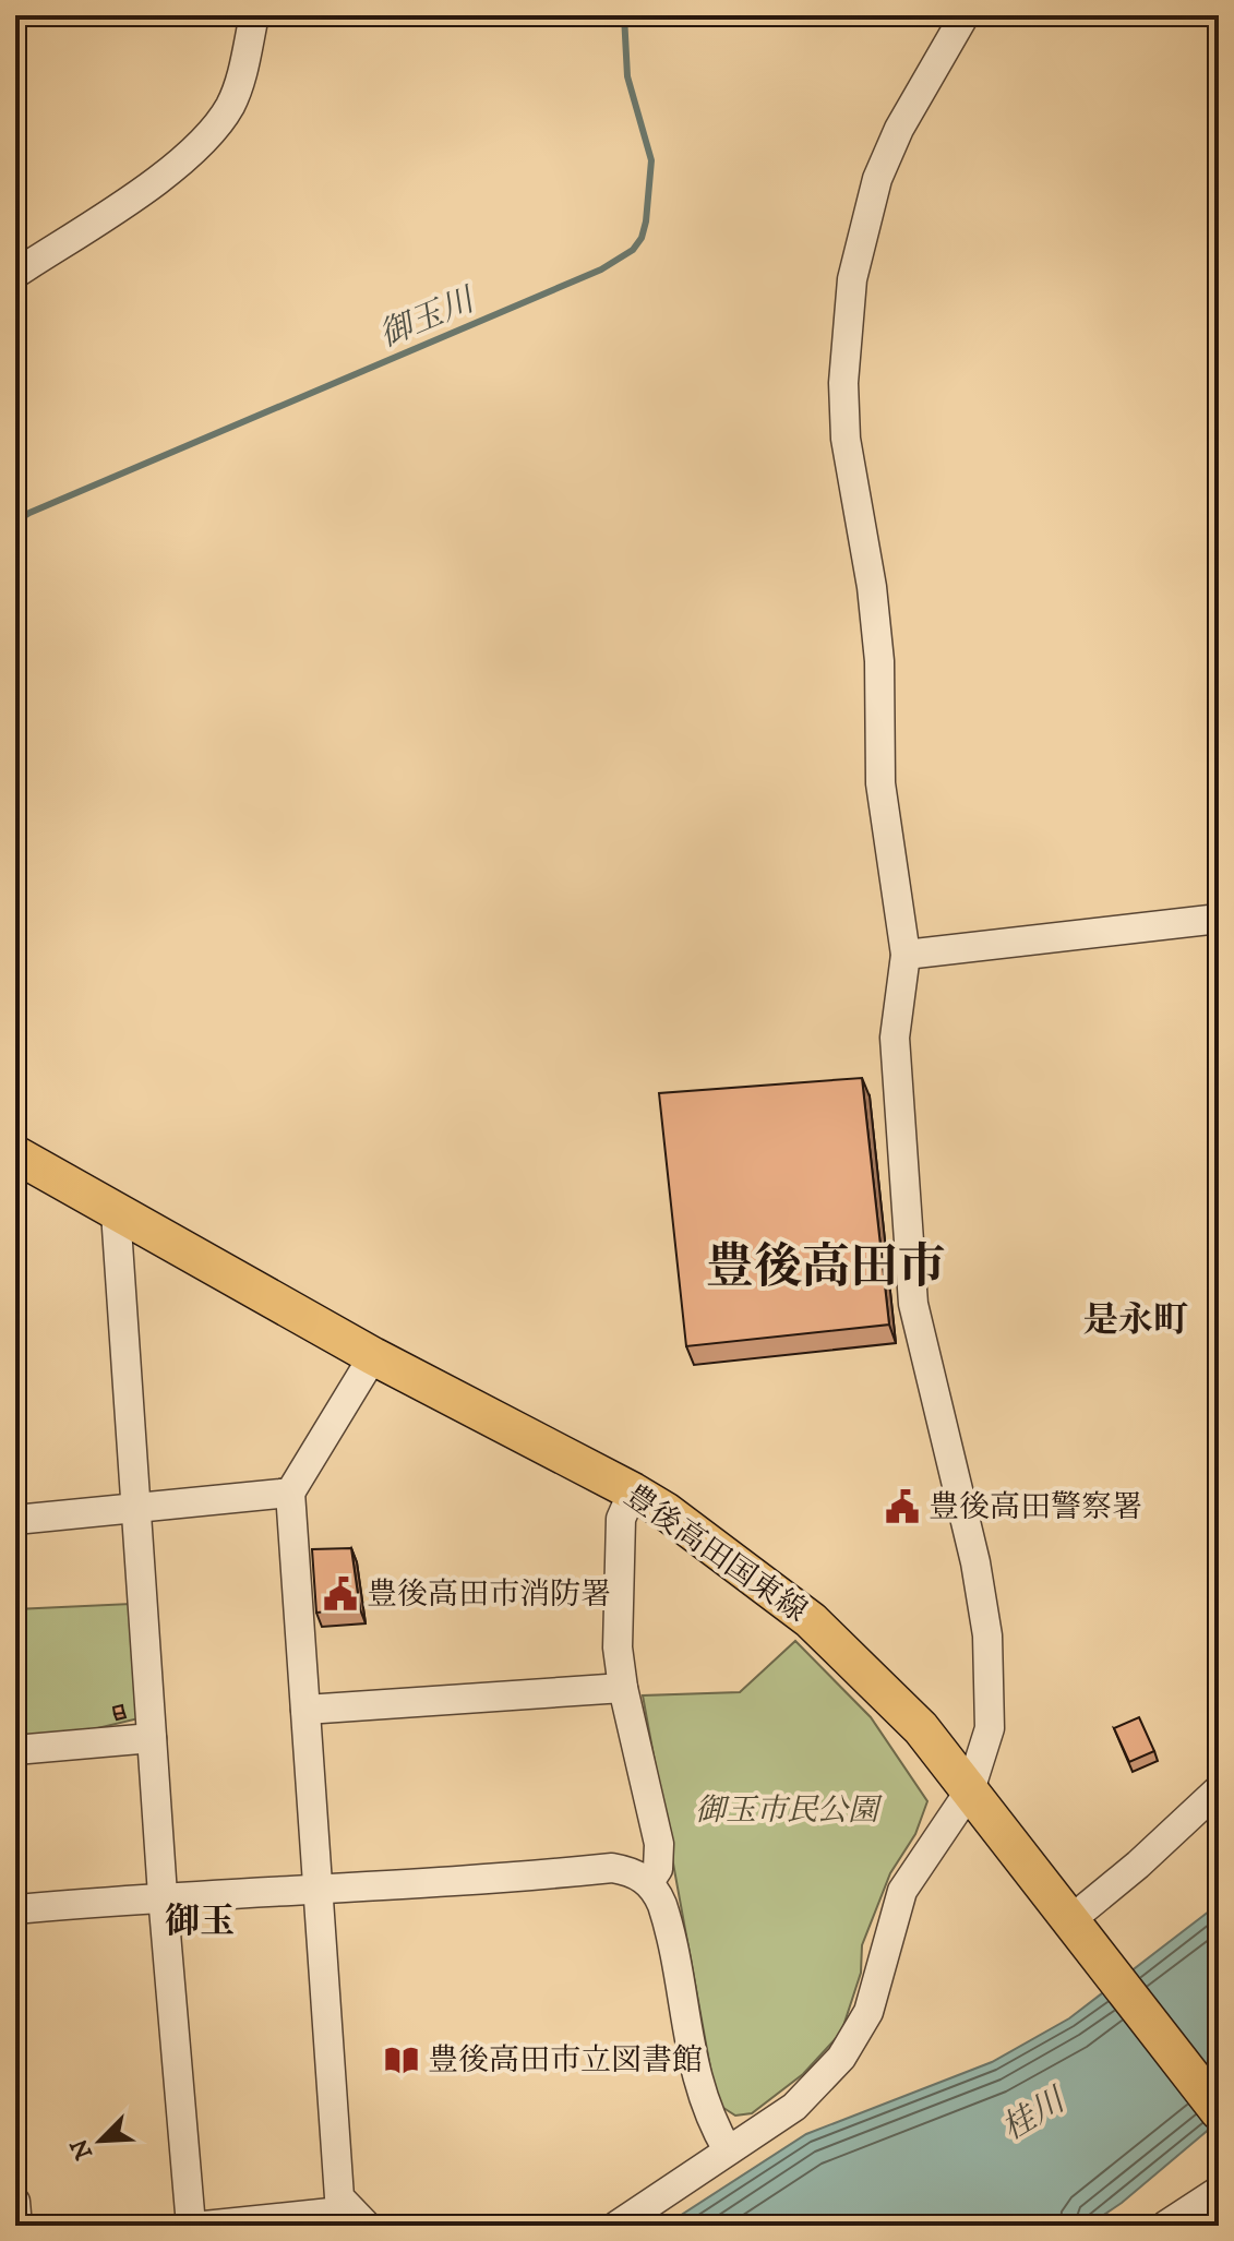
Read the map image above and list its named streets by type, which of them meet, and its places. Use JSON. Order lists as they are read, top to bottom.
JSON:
{
  "streets": {
    "main road": ["豊後高田国東線"]
  },
  "districts": ["豊後高田市", "是永町", "御玉"],
  "water": ["御玉川", "桂川"],
  "parks": ["御玉市民公園"],
  "places": {
    "public building": ["豊後高田警察署", "豊後高田市消防署"],
    "library": ["豊後高田市立図書館"]
  },
  "north": "bottom left"
}
